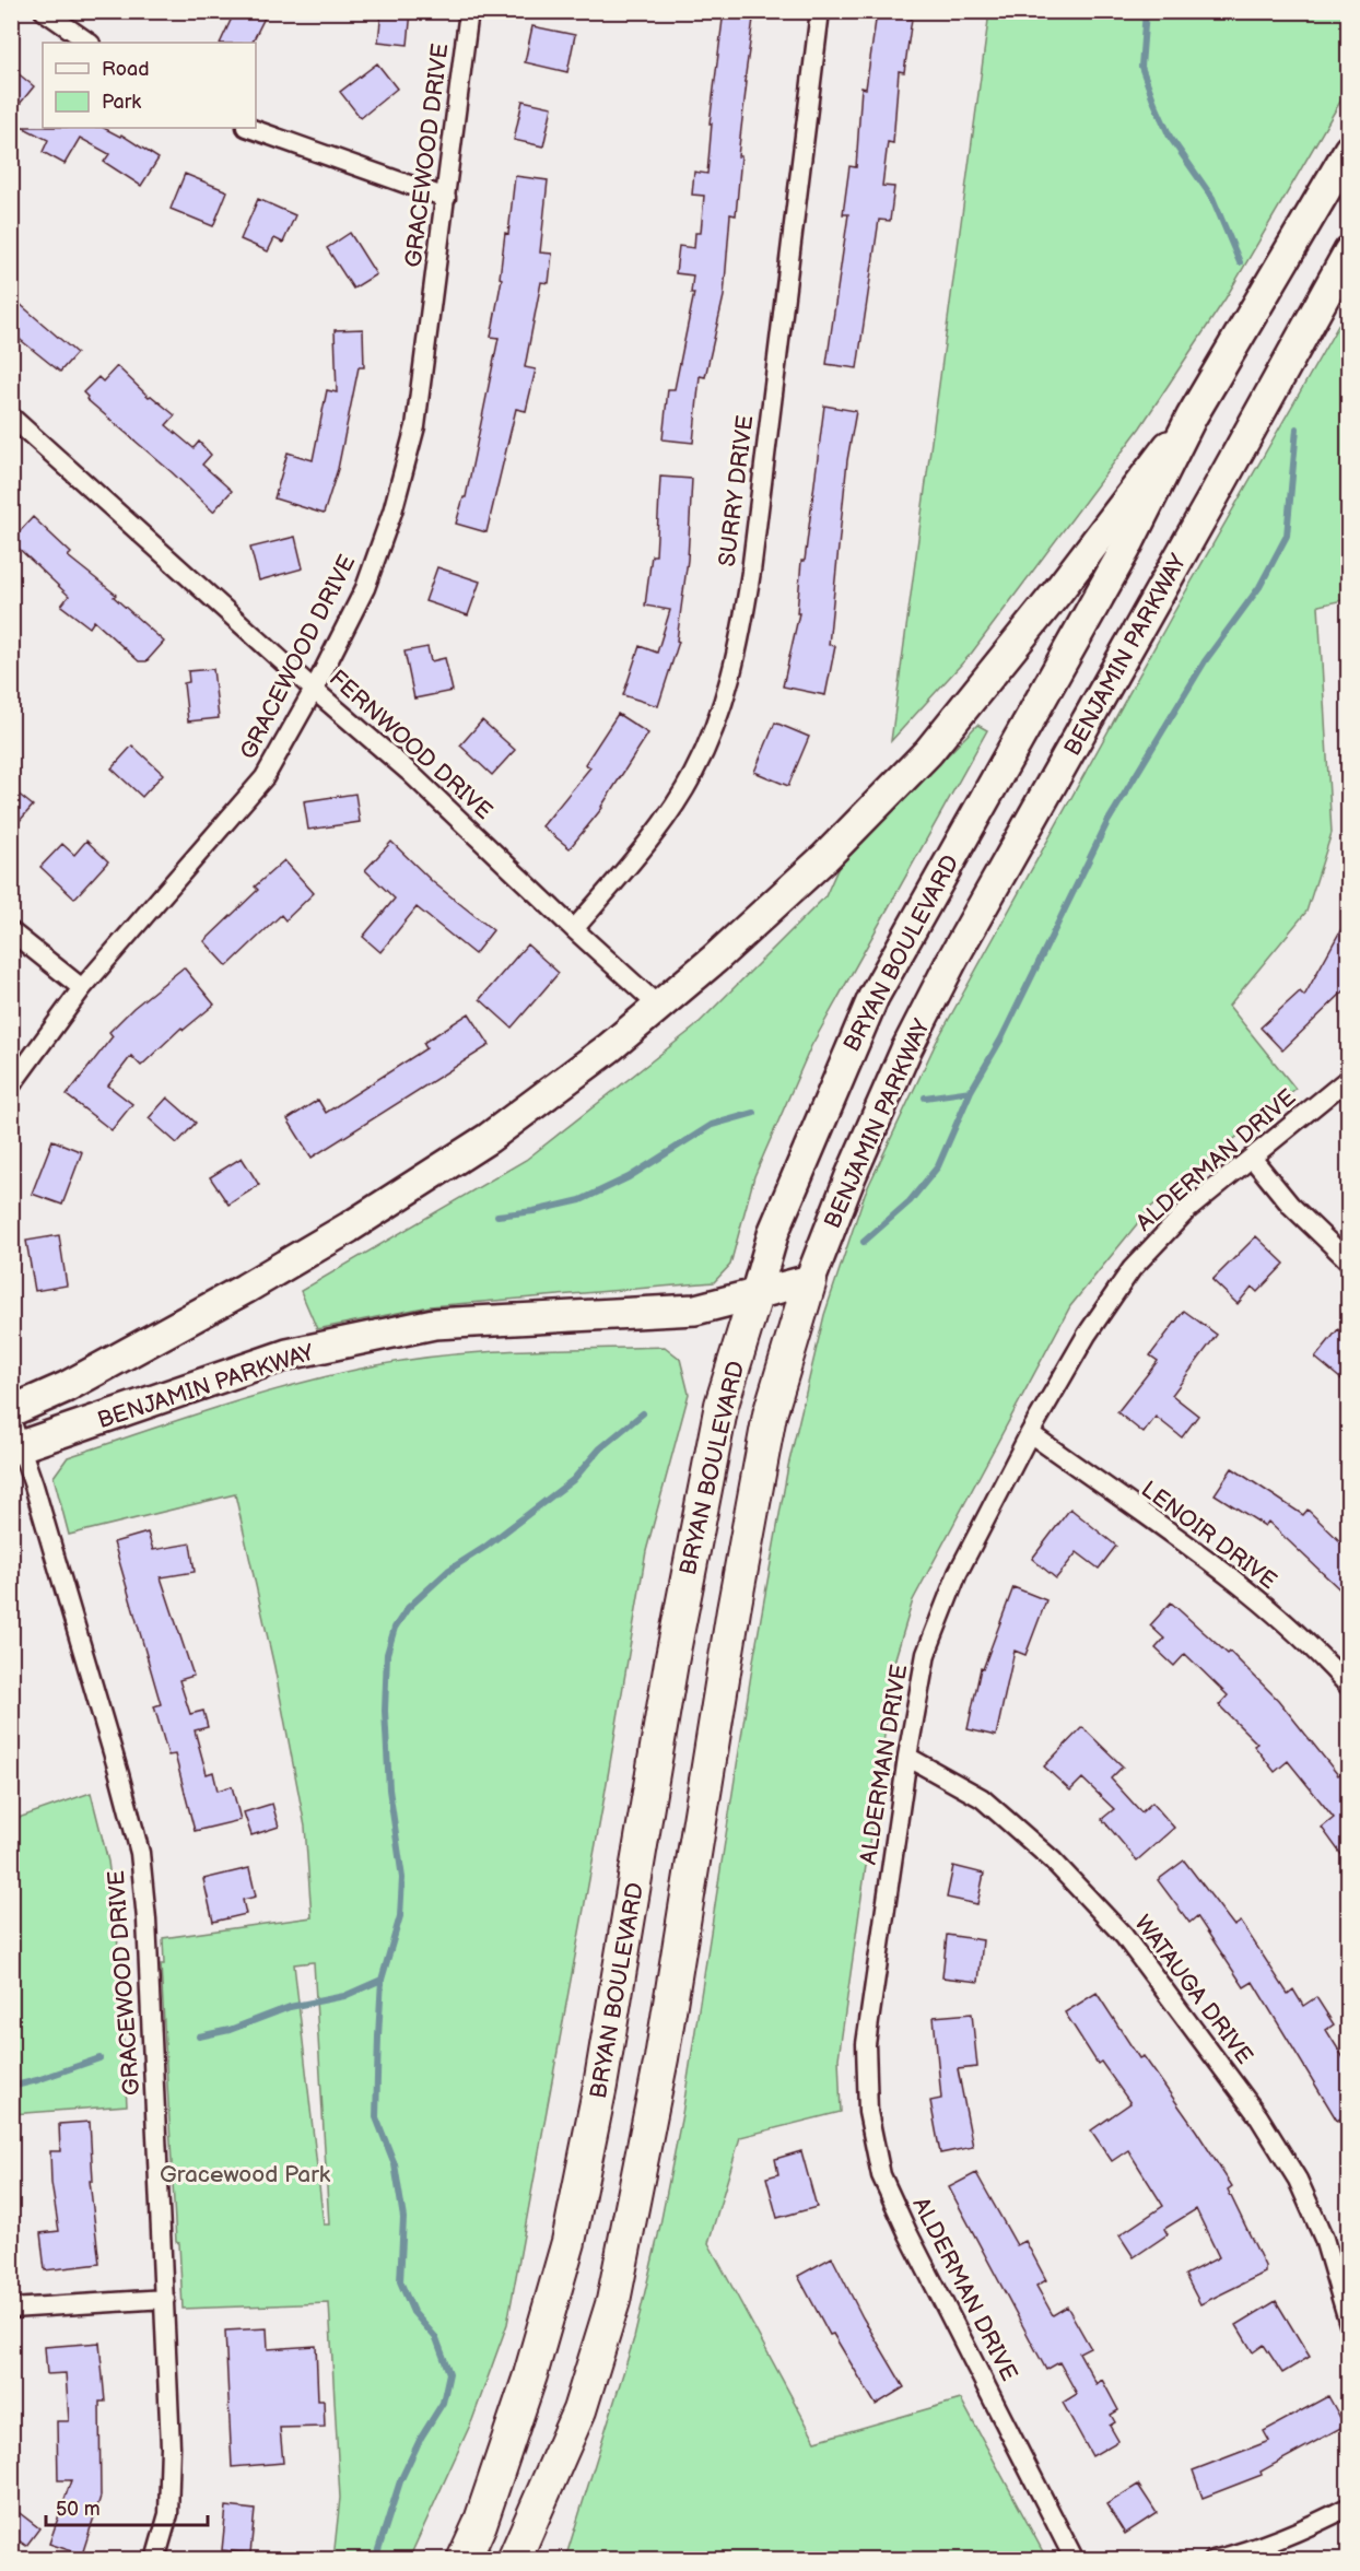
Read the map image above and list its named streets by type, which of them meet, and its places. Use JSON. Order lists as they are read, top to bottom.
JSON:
{
  "streets": {
    "highway": ["BRYAN BOULEVARD"],
    "main road": ["BENJAMIN PARKWAY"],
    "street": [
      "GRACEWOOD DRIVE",
      "SURRY DRIVE",
      "FERNWOOD DRIVE",
      "ALDERMAN DRIVE",
      "LENOIR DRIVE",
      "WATAUGA DRIVE"
    ]
  },
  "crossings": [
    ["GRACEWOOD DRIVE", "BENJAMIN PARKWAY"],
    ["GRACEWOOD DRIVE", "FERNWOOD DRIVE"],
    ["SURRY DRIVE", "FERNWOOD DRIVE"],
    ["BENJAMIN PARKWAY", "FERNWOOD DRIVE"],
    ["BENJAMIN PARKWAY", "BRYAN BOULEVARD"],
    ["ALDERMAN DRIVE", "LENOIR DRIVE"],
    ["ALDERMAN DRIVE", "WATAUGA DRIVE"]
  ],
  "parks": ["Gracewood Park"],
  "legend": ["Road", "Park"],
  "scale_bar": "50 m"
}
